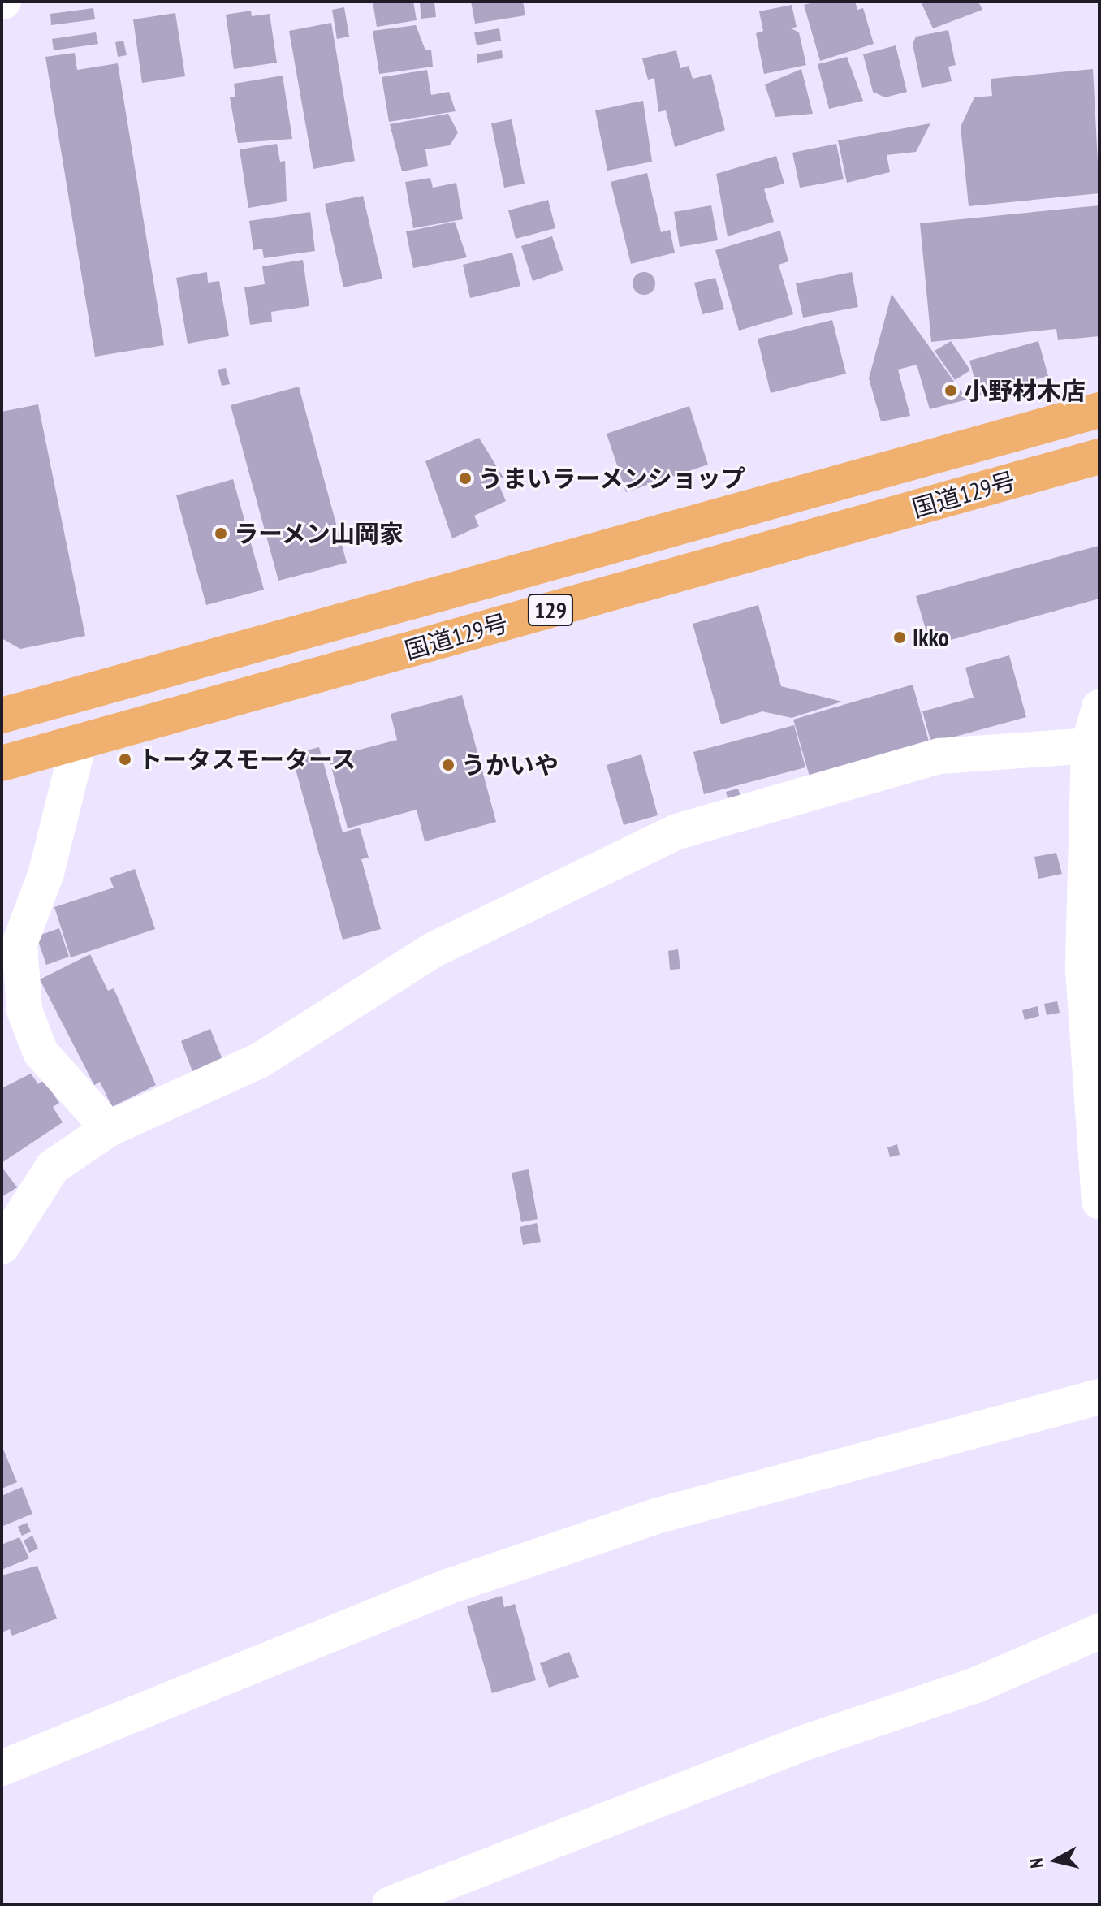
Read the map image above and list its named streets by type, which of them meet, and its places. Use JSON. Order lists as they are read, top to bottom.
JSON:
{
  "streets": {
    "highway": ["国道129号", "129"]
  },
  "places": [
    "小野材木店",
    "うまいラーメンショップ",
    "ラーメン山岡家",
    "Ikko",
    "トータスモータース",
    "うかいや"
  ],
  "north": "left"
}
